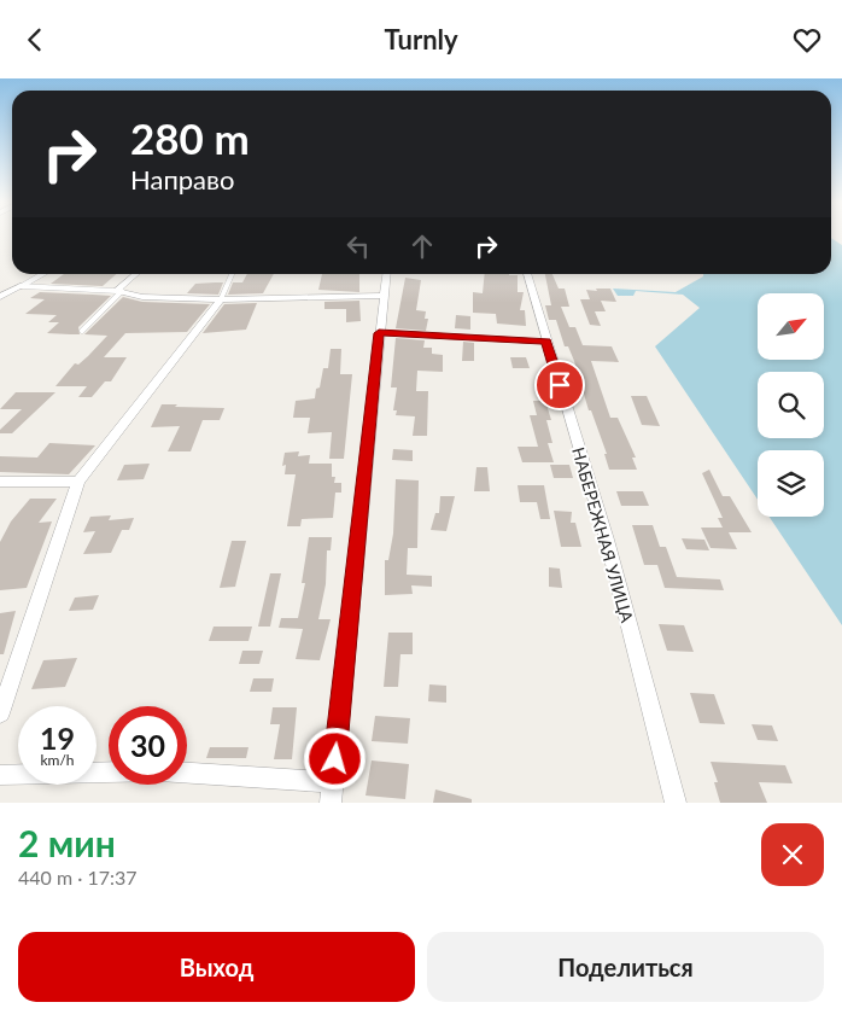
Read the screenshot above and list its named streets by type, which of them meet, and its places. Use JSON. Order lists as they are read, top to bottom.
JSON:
{
  "streets": {
    "street": ["НАБЕРЕЖНАЯ УЛИЦА"]
  },
  "north": "top right",
  "page": {
    "header": "Turnly",
    "turn": ["280 m", "Направо"],
    "speed": "19 km/h",
    "limit": "30",
    "heading": ["2 мин", "440 m · 17:37"],
    "buttons": ["Выход", "Поделиться"]
  }
}
